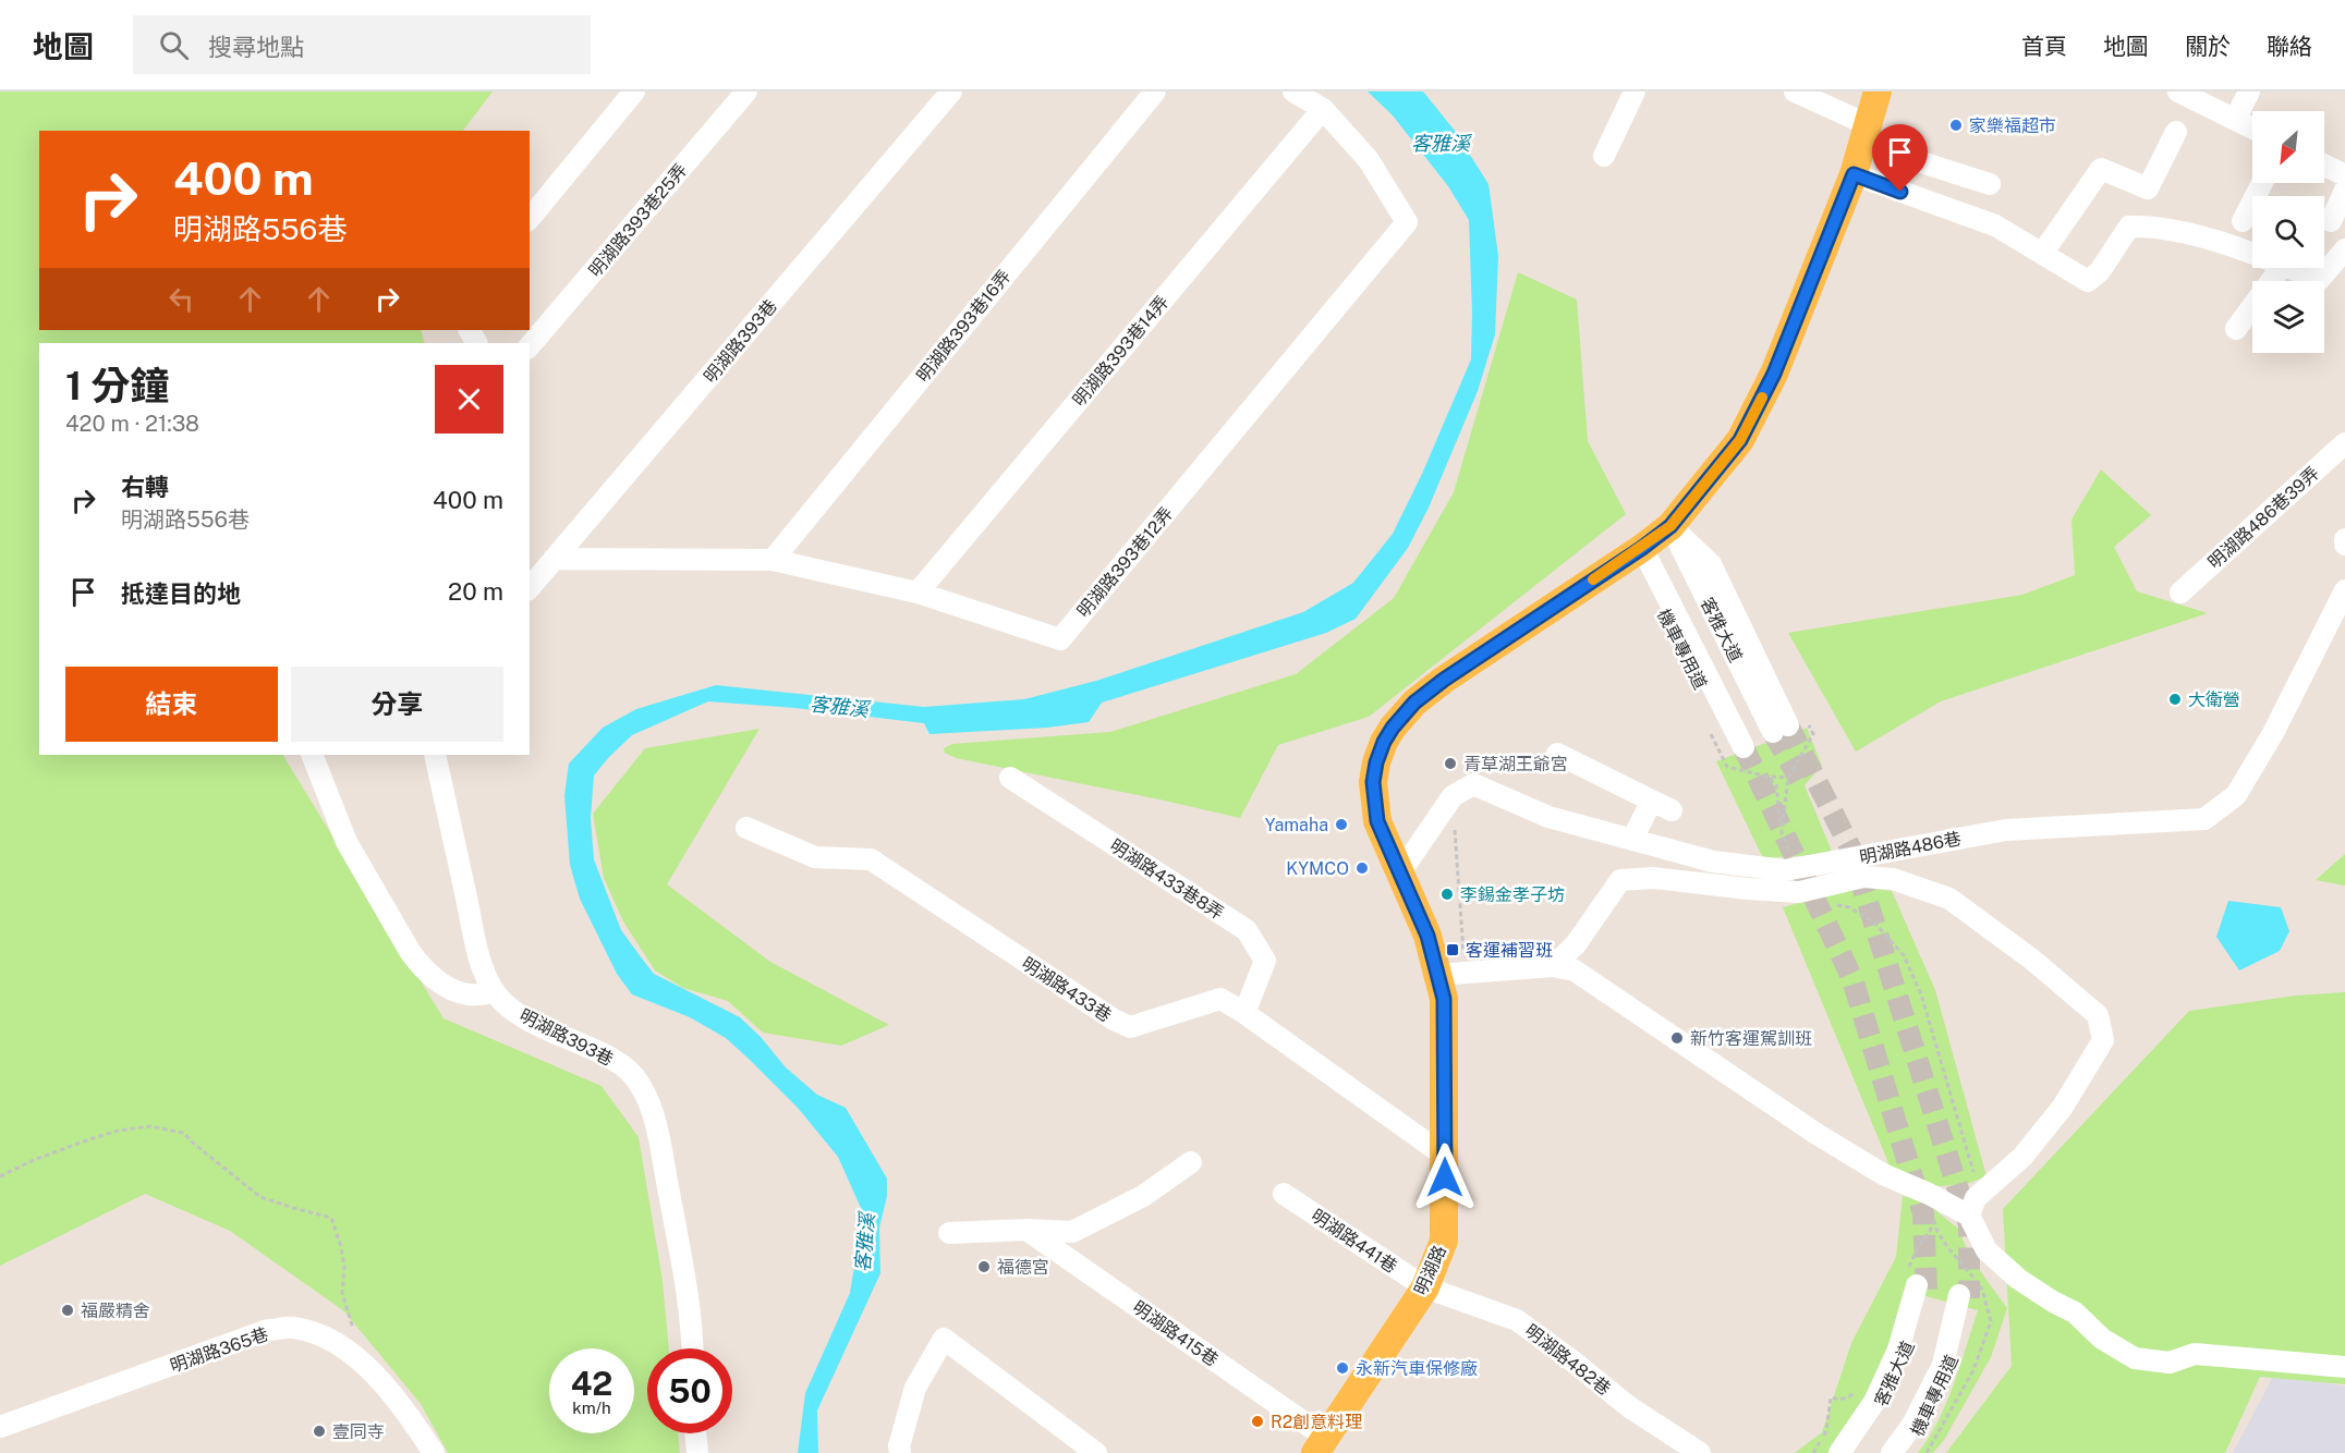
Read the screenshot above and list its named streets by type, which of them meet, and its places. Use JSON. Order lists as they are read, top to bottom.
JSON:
{
  "streets": {
    "main road": ["明湖路"],
    "street": [
      "明湖路393巷25弄",
      "明湖路393巷16弄",
      "明湖路393巷",
      "明湖路393巷14弄",
      "明湖路486巷39弄",
      "明湖路393巷12弄",
      "客雅大道",
      "機車專用道",
      "明湖路486巷",
      "明湖路433巷8弄",
      "明湖路433巷",
      "明湖路441巷",
      "明湖路415巷",
      "明湖路365巷",
      "明湖路482巷"
    ]
  },
  "crossings": [
    ["明湖路393巷16弄", "明湖路393巷12弄"],
    ["明湖路393巷", "明湖路393巷12弄"],
    ["明湖路393巷14弄", "明湖路393巷12弄"],
    ["客雅大道", "明湖路"],
    ["明湖路433巷8弄", "明湖路433巷"],
    ["明湖路433巷", "明湖路"],
    ["明湖路441巷", "明湖路"],
    ["明湖路441巷", "明湖路482巷"],
    ["明湖路", "明湖路415巷"],
    ["明湖路", "明湖路482巷"]
  ],
  "water": ["客雅溪"],
  "places": {
    "other": [
      "家樂福超市",
      "大衛營",
      "青草湖王爺宮",
      "Yamaha",
      "KYMCO",
      "李錫金孝子坊",
      "新竹客運駕訓班",
      "福德宮",
      "福嚴精舍",
      "永新汽車保修廠",
      "R2創意料理",
      "壹同寺"
    ],
    "transit": ["客運補習班"]
  },
  "north": "bottom left",
  "page": {
    "header": "地圖",
    "search": "搜尋地點",
    "nav": [
      "首頁",
      "地圖",
      "關於",
      "聯絡"
    ],
    "turn": ["400 m", "明湖路556巷"],
    "heading": ["1 分鐘", "420 m · 21:38"],
    "list": [
      {
        "name": "右轉",
        "note": "明湖路556巷",
        "value": "400 m"
      },
      {
        "name": "抵達目的地",
        "value": "20 m"
      }
    ],
    "buttons": ["結束", "分享"],
    "speed": "42 km/h",
    "limit": "50"
  }
}
